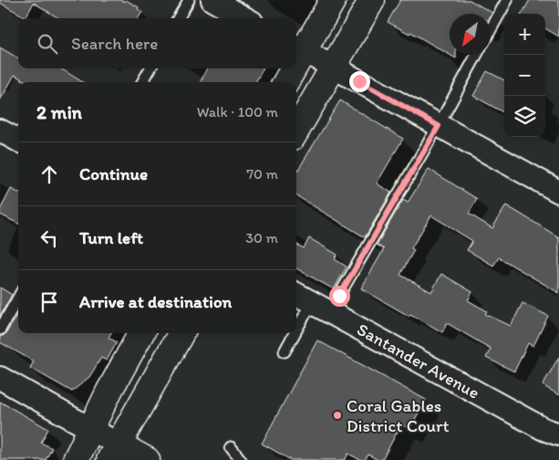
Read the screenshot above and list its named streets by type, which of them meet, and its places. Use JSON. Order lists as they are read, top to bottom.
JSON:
{
  "streets": {
    "street": ["Santander Avenue"]
  },
  "places": ["Coral Gables District Court"],
  "north": "bottom left",
  "page": {
    "map_buttons": ["+", "−"],
    "search": "Search here",
    "heading": ["2 min", "Walk · 100 m"],
    "list": [
      ["Continue", "70 m"],
      ["Turn left", "30 m"],
      "Arrive at destination"
    ]
  }
}
